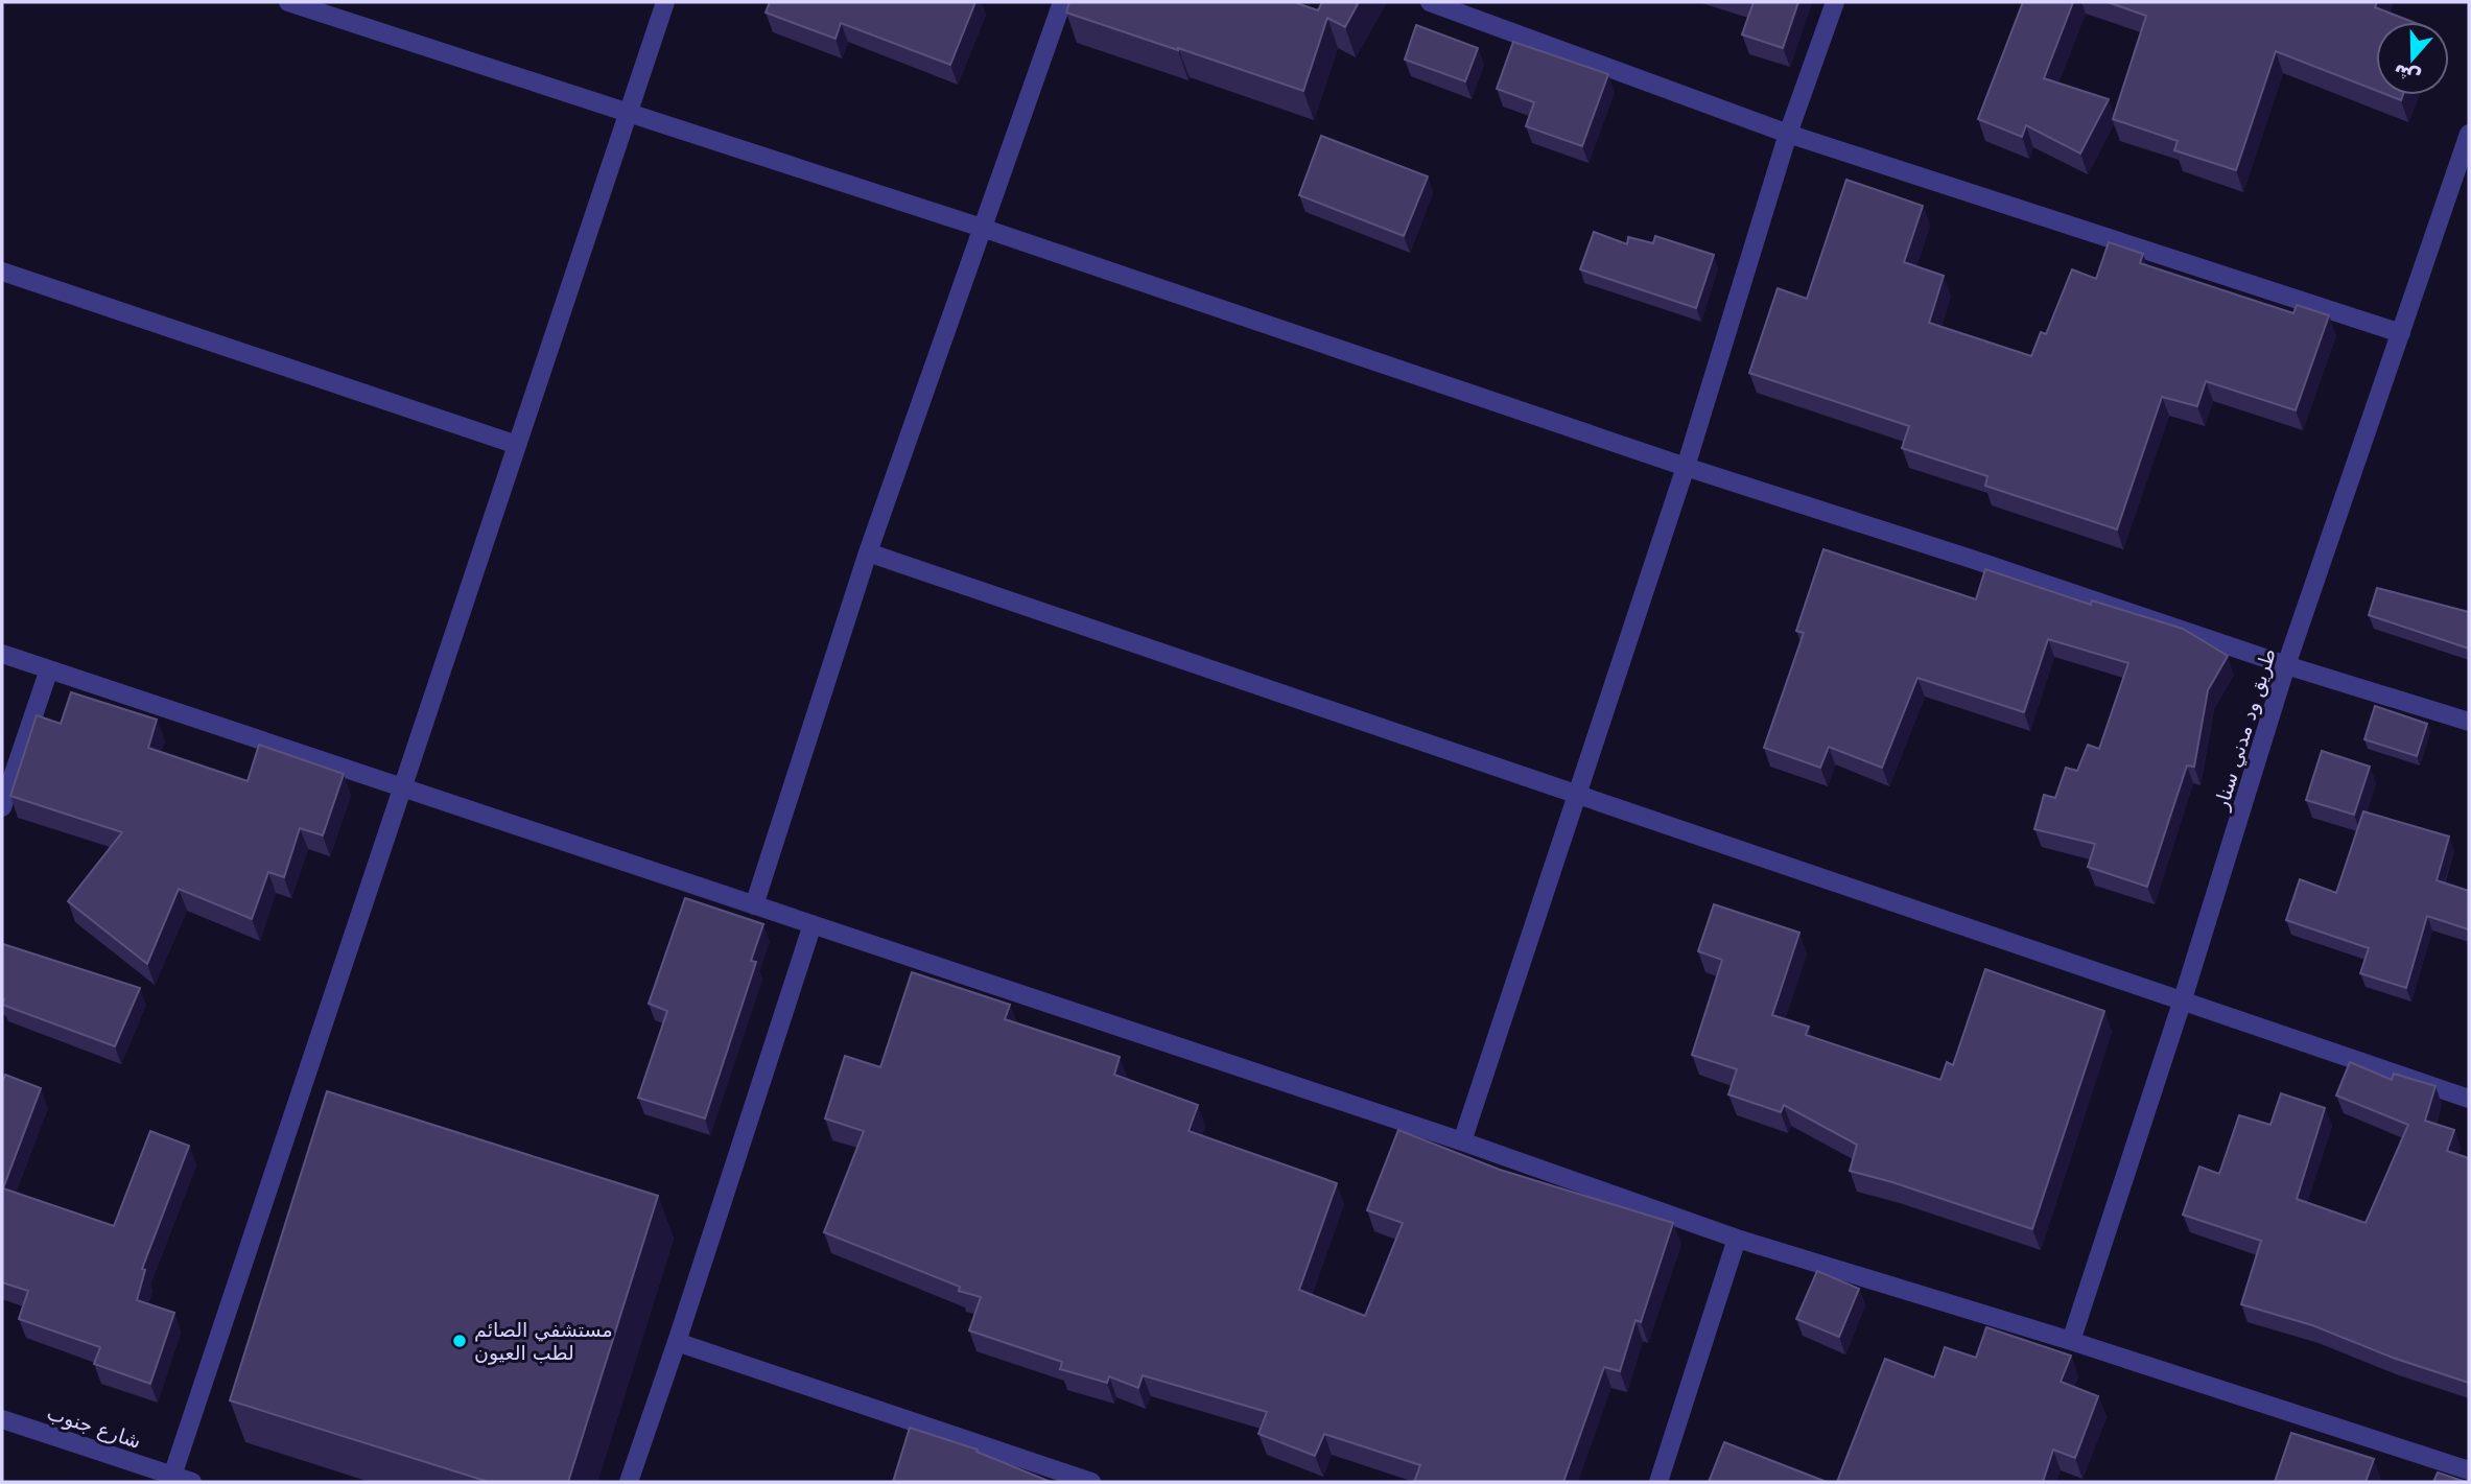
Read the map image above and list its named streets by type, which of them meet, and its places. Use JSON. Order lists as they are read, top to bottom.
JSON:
{
  "streets": {
    "street": ["طريق ود مدني سنار", "شارع جنوب"]
  },
  "places": ["مستشفي الصائم لطب العيون"],
  "north": "bottom"
}
